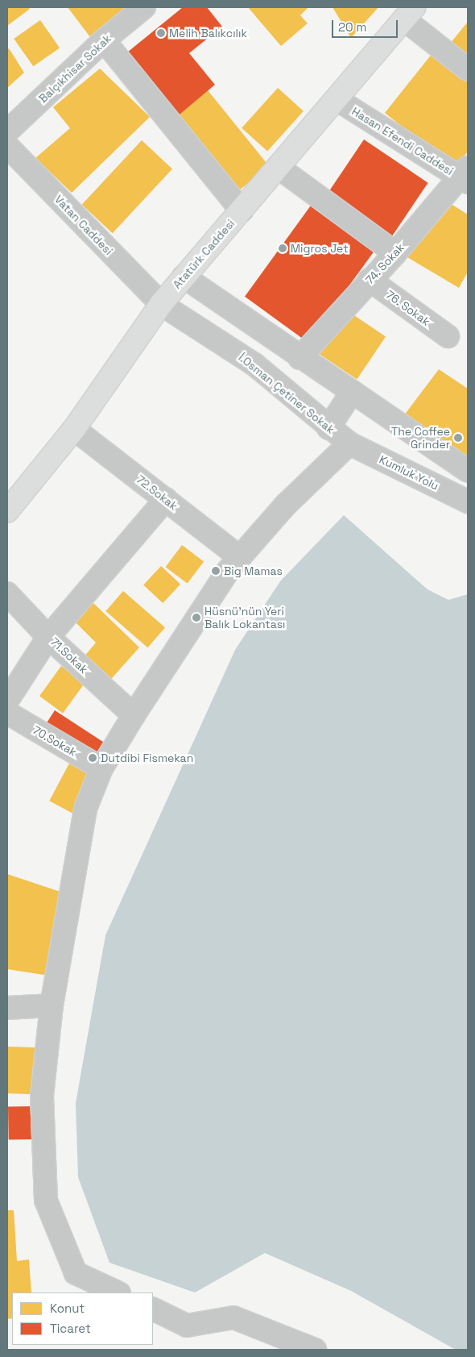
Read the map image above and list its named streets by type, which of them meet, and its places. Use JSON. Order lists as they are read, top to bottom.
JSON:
{
  "streets": {
    "main road": ["Atatürk Caddesi"],
    "street": [
      "Balçıkhisar Sokak",
      "Hasan Efendi Caddesi",
      "Vatan Caddesi",
      "74. Sokak",
      "76. Sokak",
      "İ.Osman Çetiner Sokak",
      "Kumluk Yolu",
      "72.Sokak",
      "71.Sokak",
      "70.Sokak"
    ]
  },
  "crossings": [
    ["Hasan Efendi Caddesi", "Atatürk Caddesi"],
    ["Hasan Efendi Caddesi", "74. Sokak"],
    ["Vatan Caddesi", "Atatürk Caddesi"],
    ["Vatan Caddesi", "İ.Osman Çetiner Sokak"],
    ["Atatürk Caddesi", "İ.Osman Çetiner Sokak"],
    ["Atatürk Caddesi", "72.Sokak"],
    ["74. Sokak", "76. Sokak"],
    ["İ.Osman Çetiner Sokak", "Kumluk Yolu"]
  ],
  "places": [
    "Melih Balıkcılık",
    "Migros Jet",
    "The Coffee Grinder",
    "Big Mamas",
    "Hüsnü'nün Yeri Balık Lokantası",
    "Dutdibi Fismekan"
  ],
  "legend": ["Konut", "Ticaret"],
  "scale_bar": "20 m"
}
